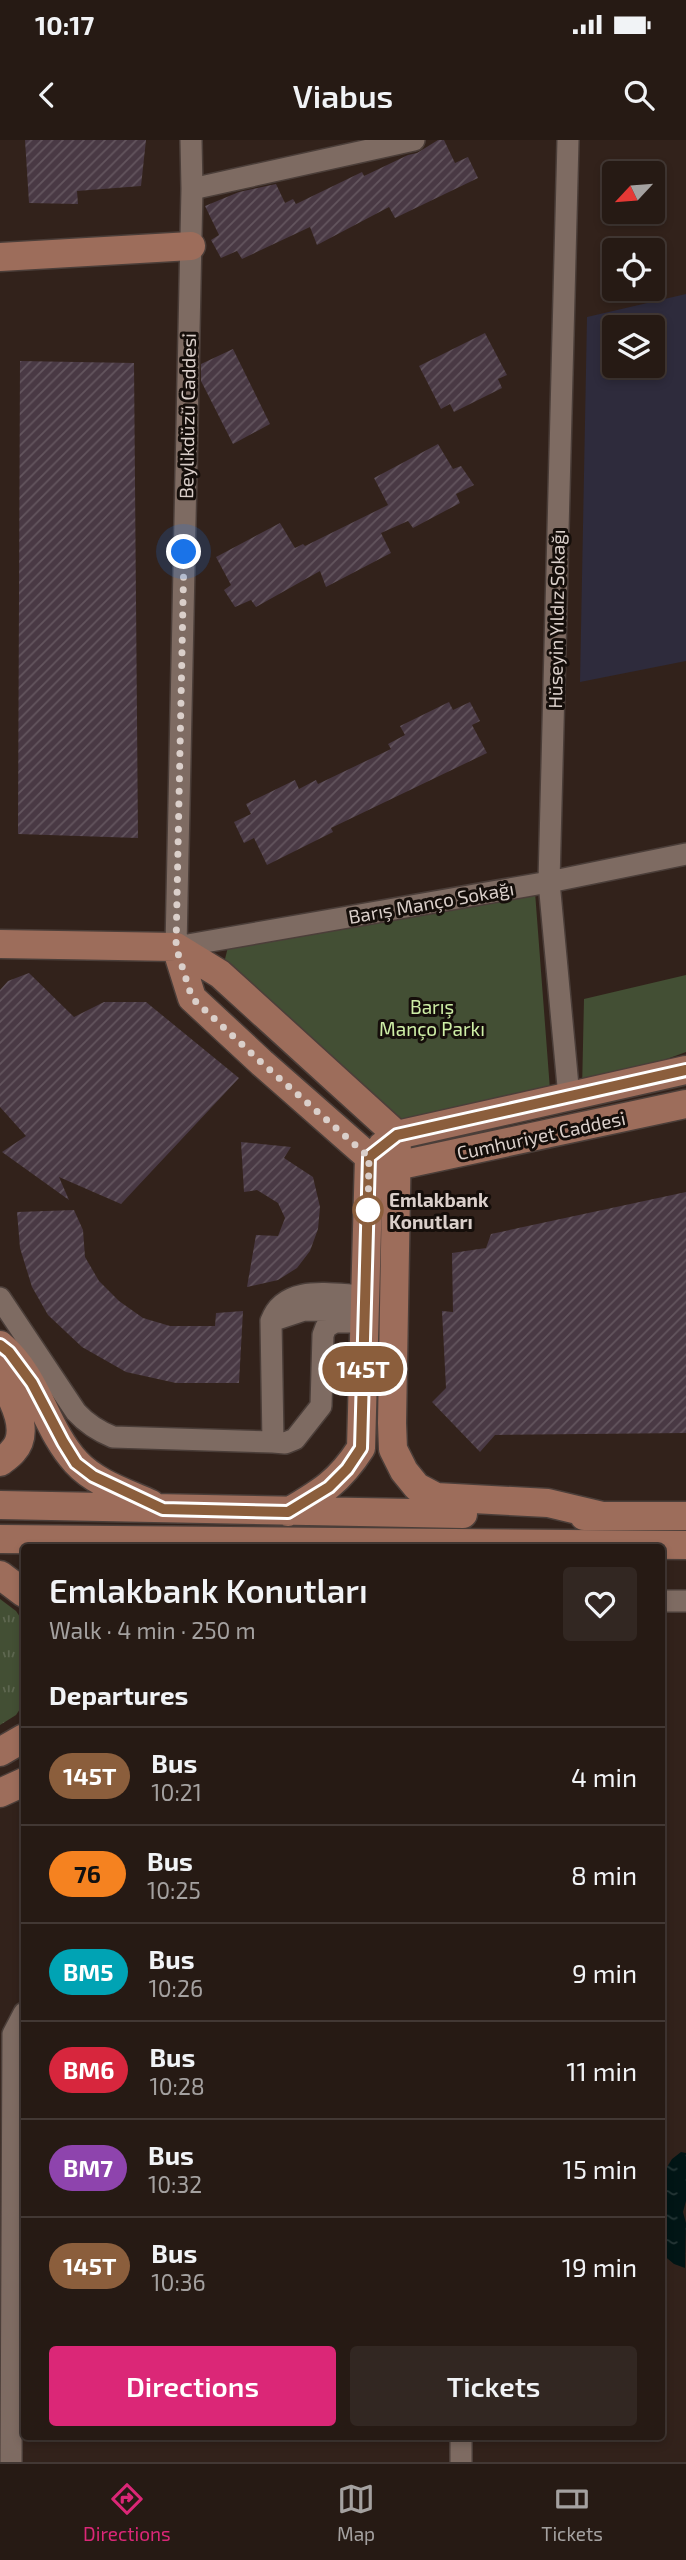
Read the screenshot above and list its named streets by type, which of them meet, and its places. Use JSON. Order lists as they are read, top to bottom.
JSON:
{
  "streets": {
    "main road": ["Beylikdüzü Caddesi", "Cumhuriyet Caddesi"],
    "street": ["Hüseyin Yıldız Sokağı", "Barış Manço Sokağı"]
  },
  "crossings": [
    ["Beylikdüzü Caddesi", "Barış Manço Sokağı"],
    ["Beylikdüzü Caddesi", "Cumhuriyet Caddesi"],
    ["Hüseyin Yıldız Sokağı", "Barış Manço Sokağı"],
    ["Hüseyin Yıldız Sokağı", "Cumhuriyet Caddesi"]
  ],
  "parks": ["Barış Manço Parkı"],
  "places": ["Emlakbank Konutları"],
  "lines": ["bus line 145T"],
  "north": "bottom left",
  "page": {
    "status": "10:17",
    "header": "Viabus",
    "on_map": "145T",
    "heading": [
      ["Emlakbank Konutları", "Walk · 4 min · 250 m"],
      "Departures"
    ],
    "list": [
      {
        "mark": "145T",
        "name": "Bus",
        "note": "10:21",
        "value": "4 min"
      },
      {
        "mark": "76",
        "name": "Bus",
        "note": "10:25",
        "value": "8 min"
      },
      {
        "mark": "BM5",
        "name": "Bus",
        "note": "10:26",
        "value": "9 min"
      },
      {
        "mark": "BM6",
        "name": "Bus",
        "note": "10:28",
        "value": "11 min"
      },
      {
        "mark": "BM7",
        "name": "Bus",
        "note": "10:32",
        "value": "15 min"
      },
      {
        "mark": "145T",
        "name": "Bus",
        "note": "10:36",
        "value": "19 min"
      }
    ],
    "buttons": ["Directions", "Tickets"],
    "tabs": ["Directions", "Map", "Tickets"]
  }
}
